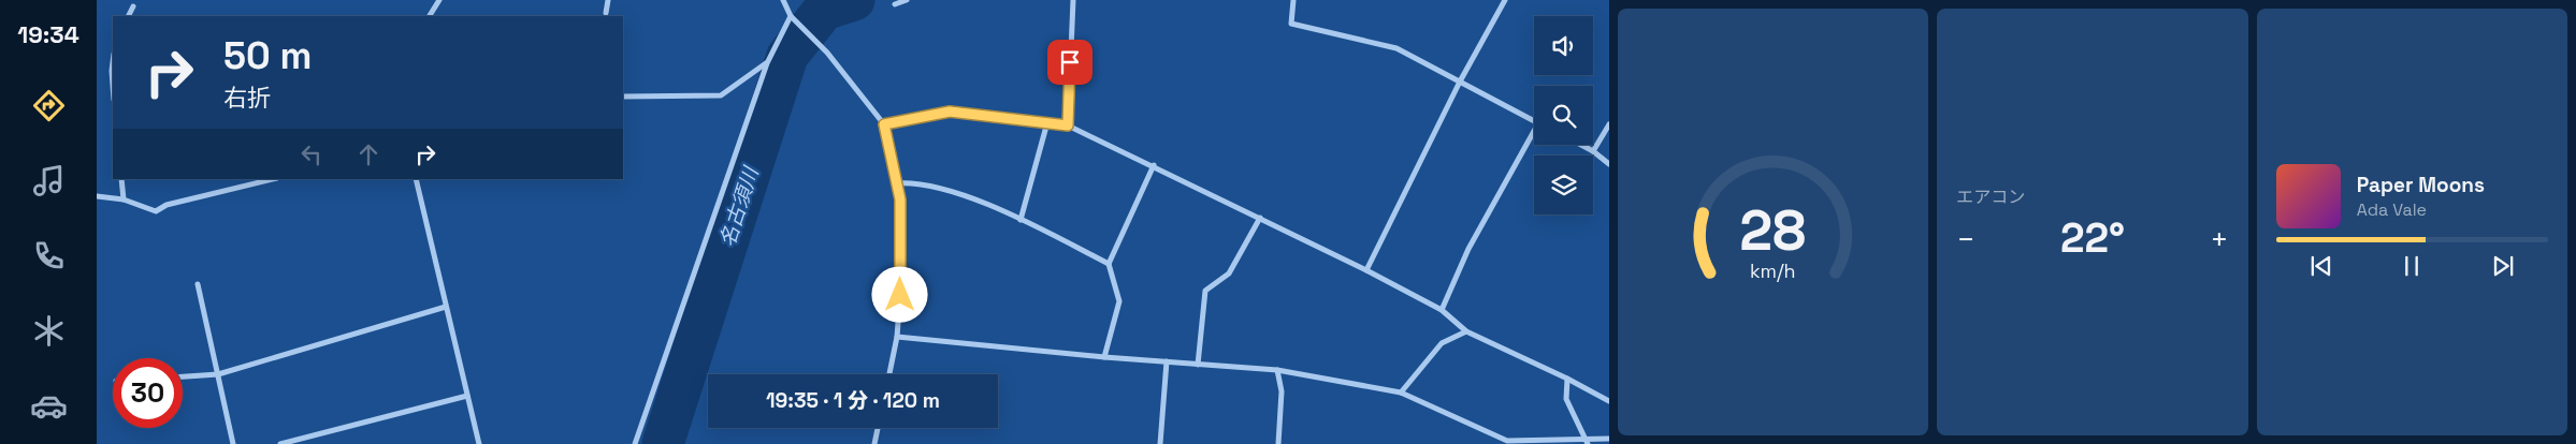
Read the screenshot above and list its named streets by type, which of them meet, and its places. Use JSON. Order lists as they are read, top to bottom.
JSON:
{
  "water": ["名古須川"],
  "page": {
    "tabs": "19:34",
    "tile": "エアコン",
    "turn": ["50 m", "右折"],
    "song": ["Paper Moons", "Ada Vale"],
    "heat": ["−", "22°", "+"],
    "limit": "30",
    "trip": "19:35 · 1 分 · 120 m",
    "gauge": ["28", "km/h"]
  }
}
